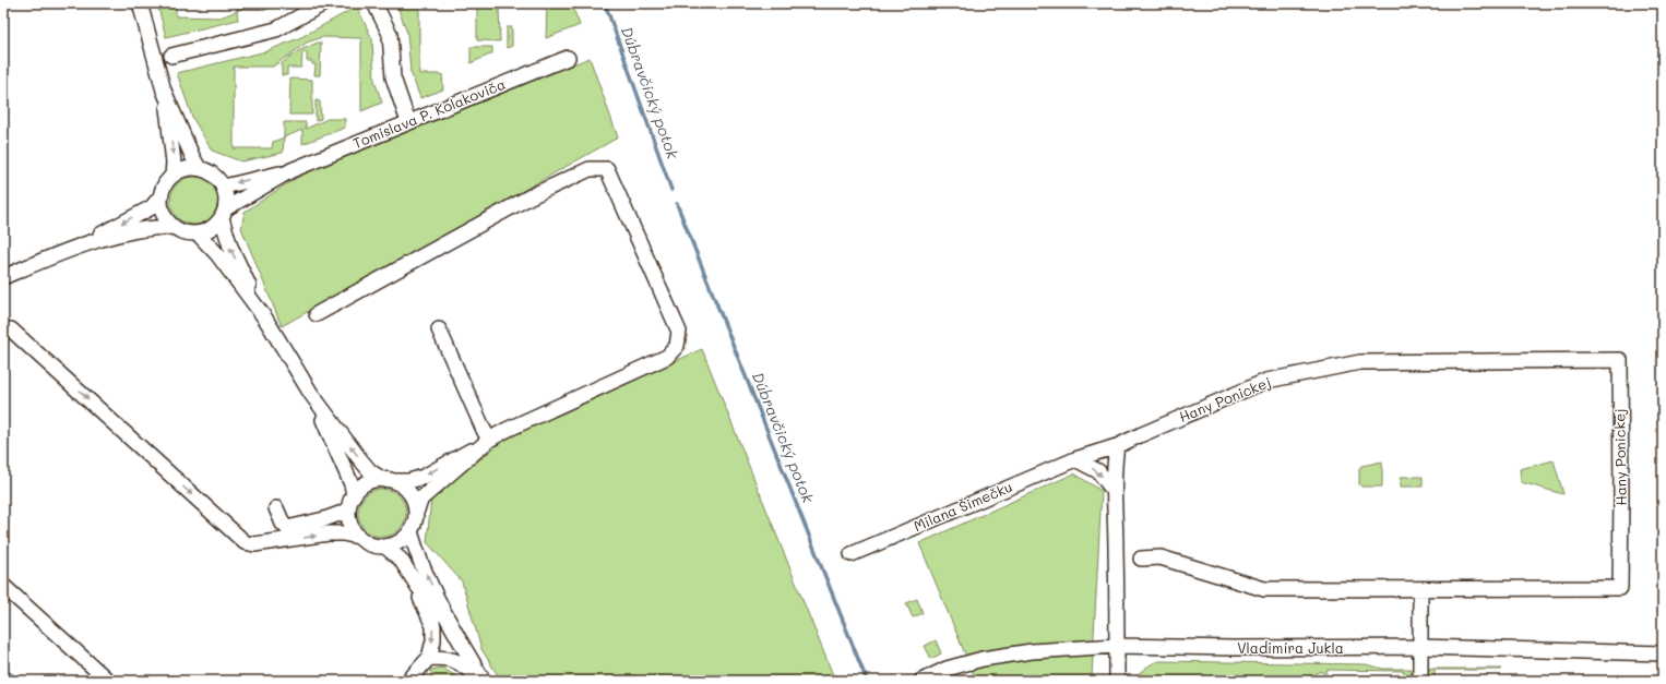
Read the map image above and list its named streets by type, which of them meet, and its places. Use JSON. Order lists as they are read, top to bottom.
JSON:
{
  "streets": {
    "street": [
      "Tomislava P. Kolakoviča",
      "Hany Ponickej",
      "Milana Šimečku",
      "Vladimíra Jukla"
    ]
  },
  "crossings": [
    ["Hany Ponickej", "Milana Šimečku"]
  ],
  "water": ["Dúbravčický potok"]
}
